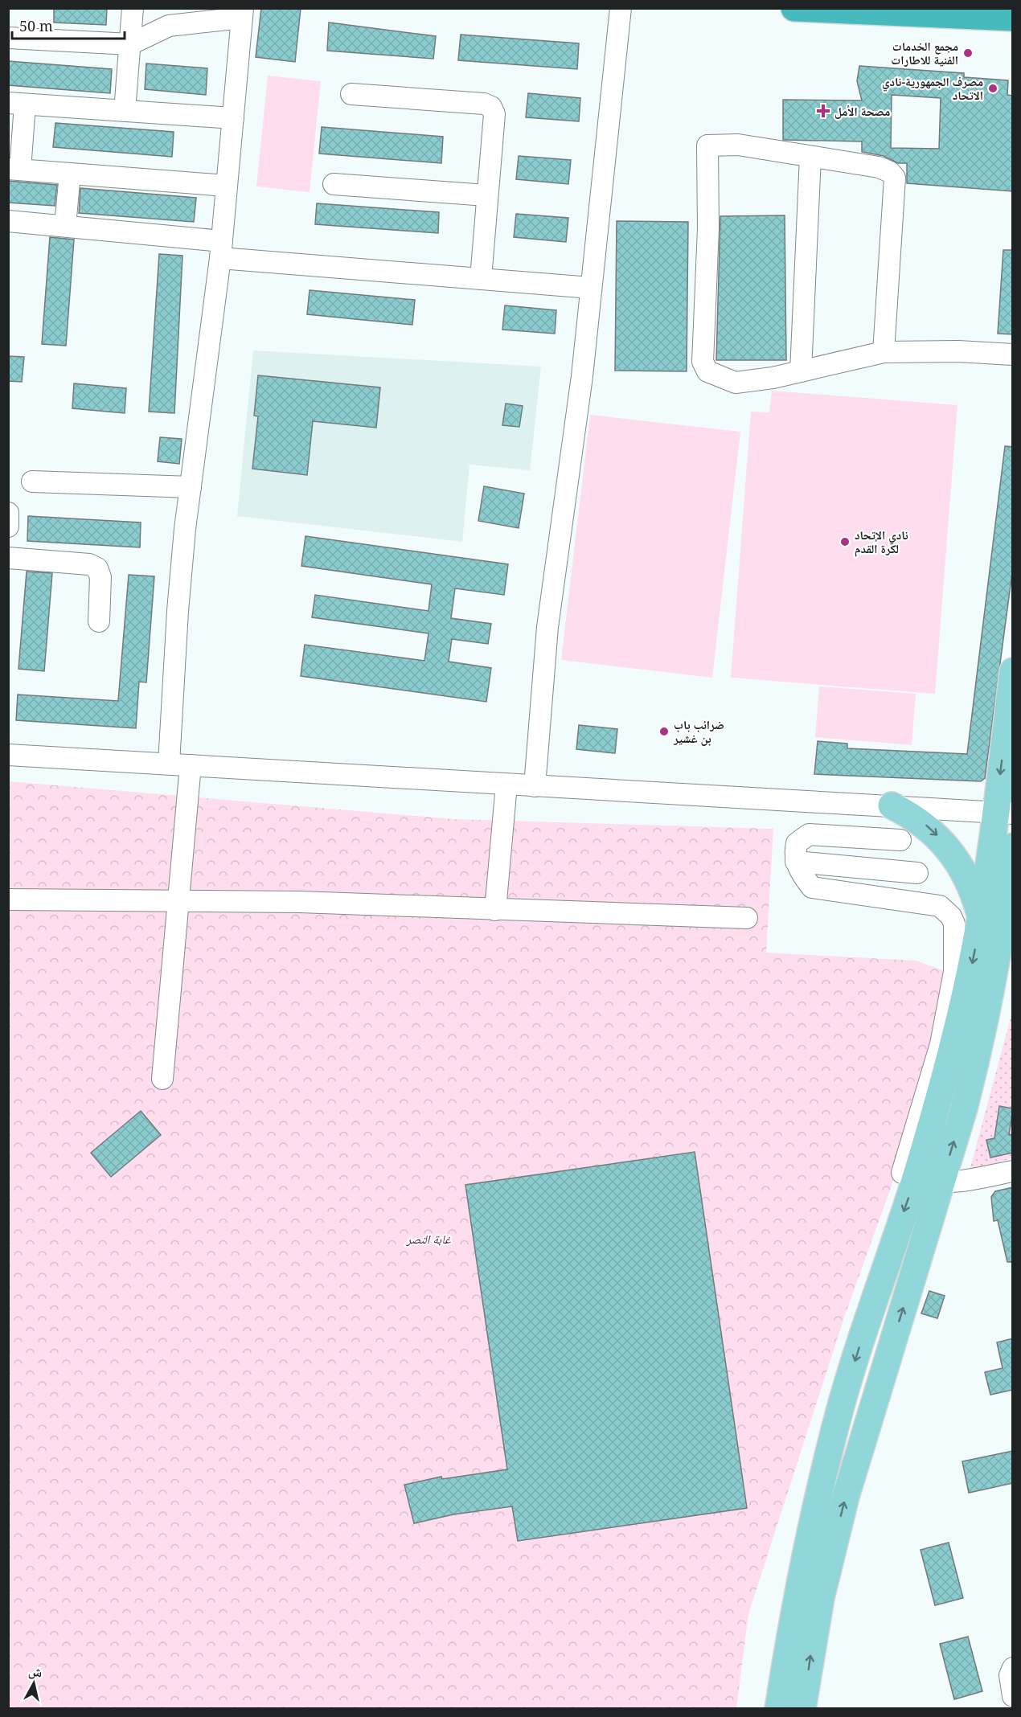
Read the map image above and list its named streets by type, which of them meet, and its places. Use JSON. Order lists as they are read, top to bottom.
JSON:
{
  "parks": ["غابة النصر"],
  "places": {
    "other": [
      "مجمع الخدمات الفنية للاطارات",
      "مصرف الجمهورية-نادي الاتحاد",
      "نادي الإتحاد لكرة القدم",
      "ضرائب باب بن غشير"
    ],
    "health": ["مصحة الأمل"]
  },
  "scale_bar": "50 m",
  "north": "top"
}
